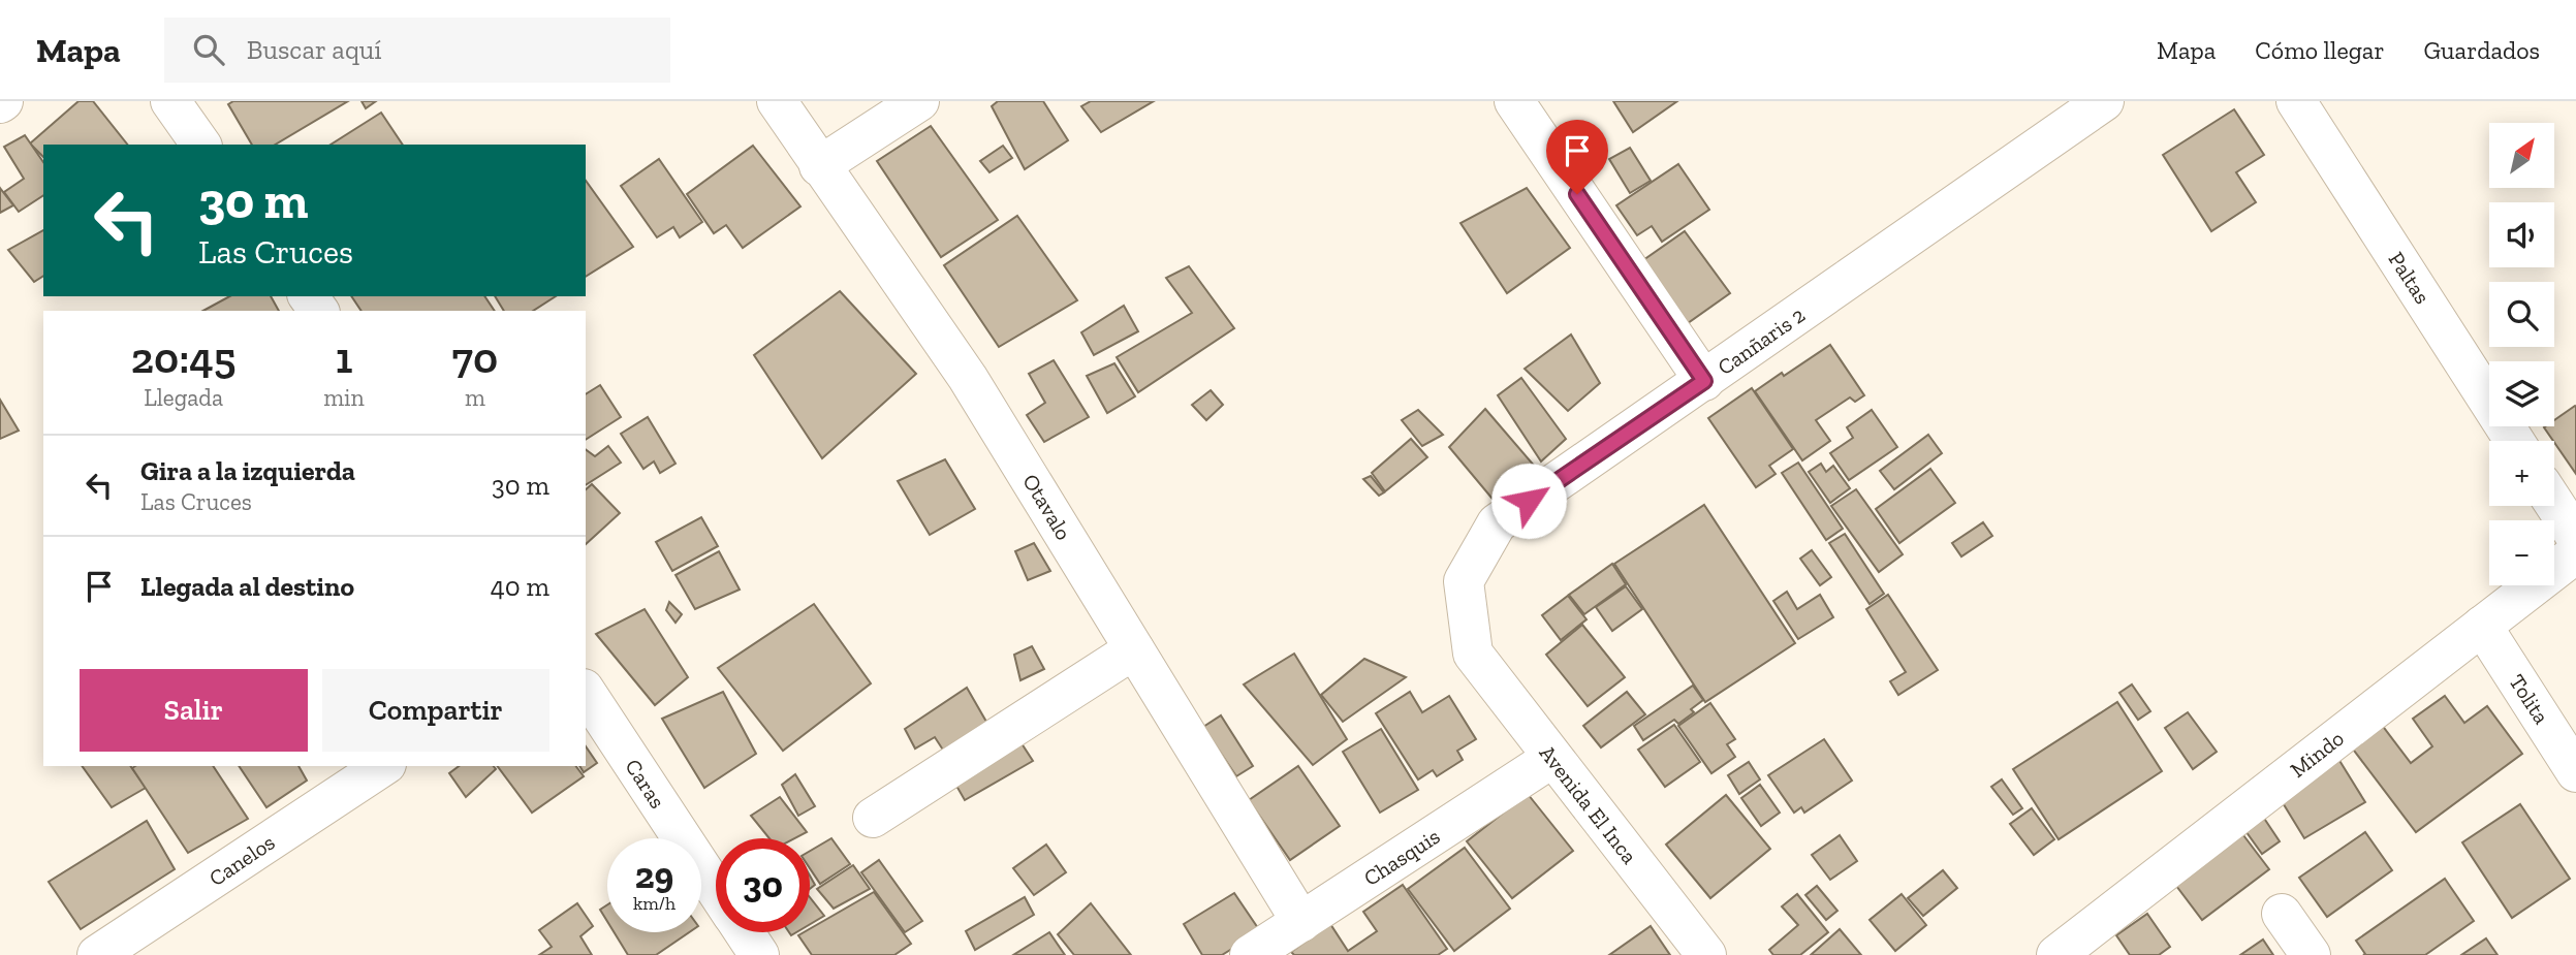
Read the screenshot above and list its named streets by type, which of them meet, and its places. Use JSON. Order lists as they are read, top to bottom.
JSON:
{
  "streets": {
    "street": [
      "Paltas",
      "Canñaris 2",
      "Otavalo",
      "Tolita",
      "Mindo",
      "Caras",
      "Avenida El Inca",
      "Chasquis",
      "Canelos"
    ]
  },
  "crossings": [
    ["Canñaris 2", "Avenida El Inca"],
    ["Otavalo", "Chasquis"],
    ["Tolita", "Mindo"],
    ["Avenida El Inca", "Chasquis"]
  ],
  "north": "top right",
  "page": {
    "header": "Mapa",
    "search": "Buscar aquí",
    "nav": ["Mapa", "Cómo llegar", "Guardados"],
    "map_buttons": ["+", "−"],
    "turn": ["30 m", "Las Cruces"],
    "eta": [
      "20:45",
      "Llegada",
      "1",
      "min",
      "70",
      "m"
    ],
    "list": [
      {
        "name": "Gira a la izquierda",
        "note": "Las Cruces",
        "value": "30 m"
      },
      {
        "name": "Llegada al destino",
        "value": "40 m"
      }
    ],
    "buttons": ["Salir", "Compartir"],
    "speed": "29 km/h",
    "limit": "30"
  }
}
